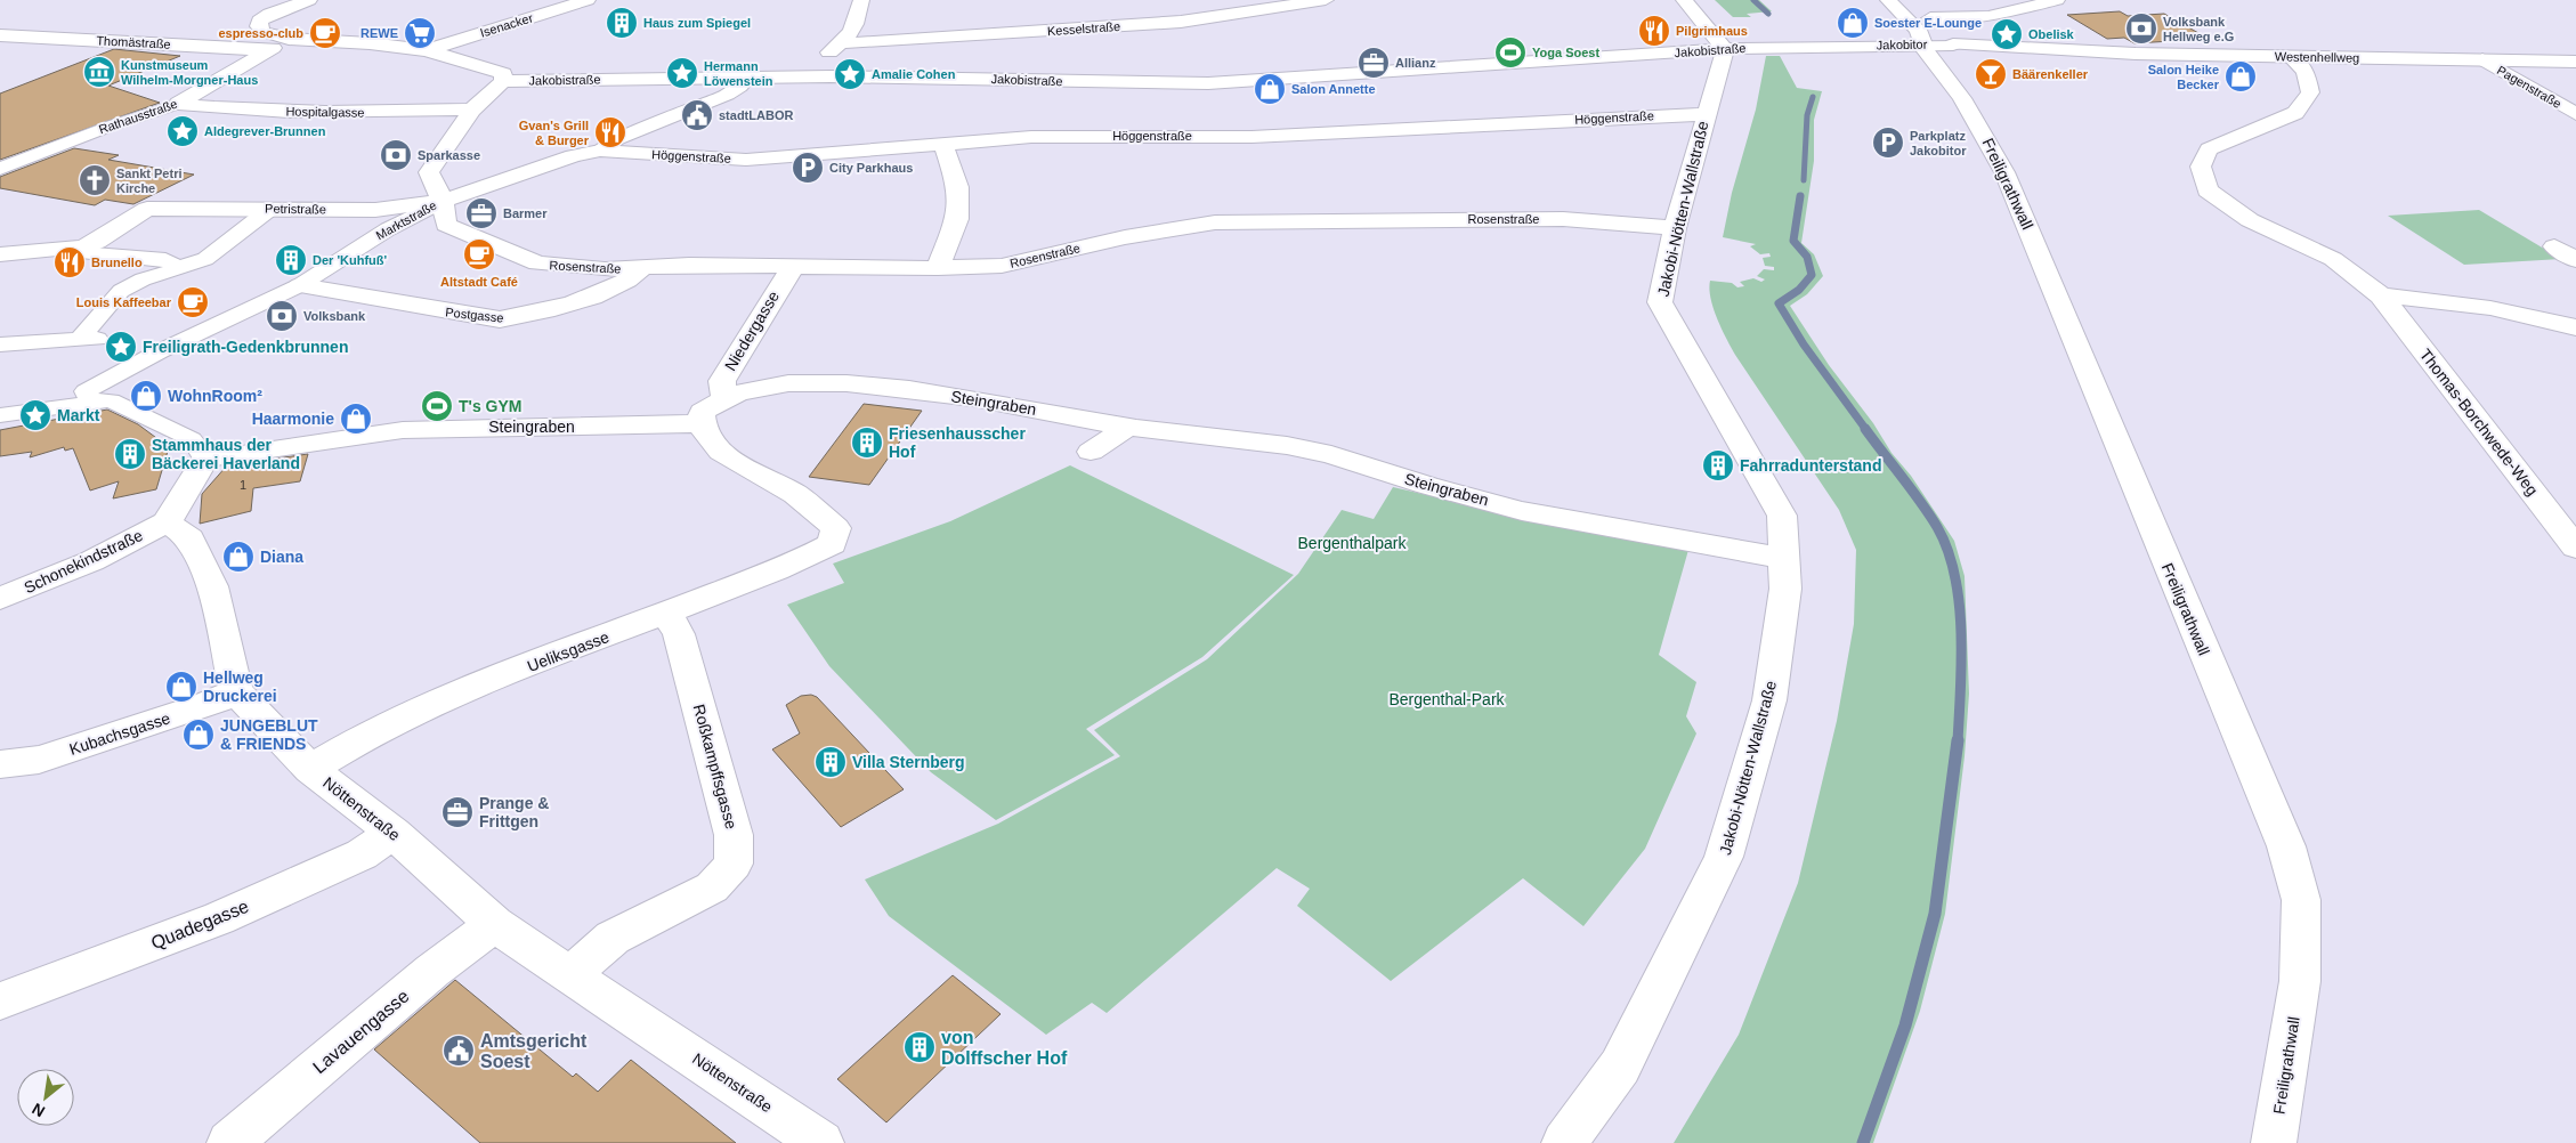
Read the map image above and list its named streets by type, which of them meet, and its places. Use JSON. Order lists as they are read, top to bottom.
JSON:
{
  "streets": {
    "street": [
      "Isenacker",
      "Kesselstraße",
      "Thomästraße",
      "Jakobitor",
      "Jakobistraße",
      "Westenhellweg",
      "Pagenstraße",
      "Hospitalgasse",
      "Rathausstraße",
      "Höggenstraße",
      "Freiligrathwall",
      "Petristraße",
      "Jakobi-Nötten-Wallstraße",
      "Rosenstraße",
      "Marktstraße",
      "Postgasse",
      "Niedergasse",
      "Steingraben",
      "Thomas-Borchwede-Weg",
      "Schonekindstraße",
      "Ueliksgasse",
      "Kubachsgasse",
      "Roßkampffsgasse",
      "Nöttenstraße",
      "Quadegasse",
      "Lavauengasse"
    ]
  },
  "crossings": [
    ["Thomästraße", "Rathausstraße"],
    ["Jakobitor", "Jakobistraße"],
    ["Jakobitor", "Westenhellweg"],
    ["Jakobitor", "Freiligrathwall"],
    ["Jakobistraße", "Jakobi-Nötten-Wallstraße"],
    ["Jakobistraße", "Marktstraße"],
    ["Westenhellweg", "Pagenstraße"],
    ["Westenhellweg", "Freiligrathwall"],
    ["Westenhellweg", "Thomas-Borchwede-Weg"],
    ["Hospitalgasse", "Rathausstraße"],
    ["Höggenstraße", "Jakobi-Nötten-Wallstraße"],
    ["Höggenstraße", "Marktstraße"],
    ["Petristraße", "Rosenstraße"],
    ["Petristraße", "Marktstraße"],
    ["Jakobi-Nötten-Wallstraße", "Rosenstraße"],
    ["Jakobi-Nötten-Wallstraße", "Steingraben"],
    ["Rosenstraße", "Marktstraße"],
    ["Rosenstraße", "Postgasse"],
    ["Rosenstraße", "Niedergasse"],
    ["Marktstraße", "Postgasse"],
    ["Niedergasse", "Steingraben"],
    ["Steingraben", "Ueliksgasse"],
    ["Ueliksgasse", "Roßkampffsgasse"],
    ["Ueliksgasse", "Nöttenstraße"],
    ["Kubachsgasse", "Nöttenstraße"],
    ["Roßkampffsgasse", "Nöttenstraße"],
    ["Nöttenstraße", "Quadegasse"],
    ["Nöttenstraße", "Lavauengasse"]
  ],
  "parks": ["Bergenthalpark", "Bergenthal-Park"],
  "places": {
    "building": [
      "Haus zum Spiegel",
      "Der 'Kuhfuß'",
      "Friesenhausscher Hof",
      "Stammhaus der Bäckerei Haverland",
      "Fahrradunterstand",
      "Villa Sternberg",
      "von Dolffscher Hof"
    ],
    "shop": [
      "Soester E-Lounge",
      "Salon Heike Becker",
      "Salon Annette",
      "WohnRoom²",
      "Haarmonie",
      "Diana",
      "Hellweg Druckerei",
      "JUNGEBLUT & FRIENDS"
    ],
    "bank": ["Volksbank Hellweg e.G", "Sparkasse", "Volksbank"],
    "restaurant": ["Pilgrimhaus", "Gvan's Grill & Burger", "Brunello"],
    "cafe": ["espresso-club", "Altstadt Café", "Louis Kaffeebar"],
    "supermarket": ["REWE"],
    "place": [
      "Obelisk",
      "Hermann Löwenstein",
      "Amalie Cohen",
      "Aldegrever-Brunnen",
      "Freiligrath-Gedenkbrunnen",
      "Markt"
    ],
    "sports": ["Yoga Soest", "T's GYM"],
    "office": ["Allianz", "Barmer", "Prange & Frittgen"],
    "museum": ["Kunstmuseum Wilhelm-Morgner-Haus"],
    "bar": ["Bäärenkeller"],
    "public building": ["stadtLABOR", "Amtsgericht Soest"],
    "parking": ["Parkplatz Jakobitor", "City Parkhaus"],
    "church": ["Sankt Petri Kirche"]
  },
  "house_numbers": ["1"],
  "north": "bottom left"
}
